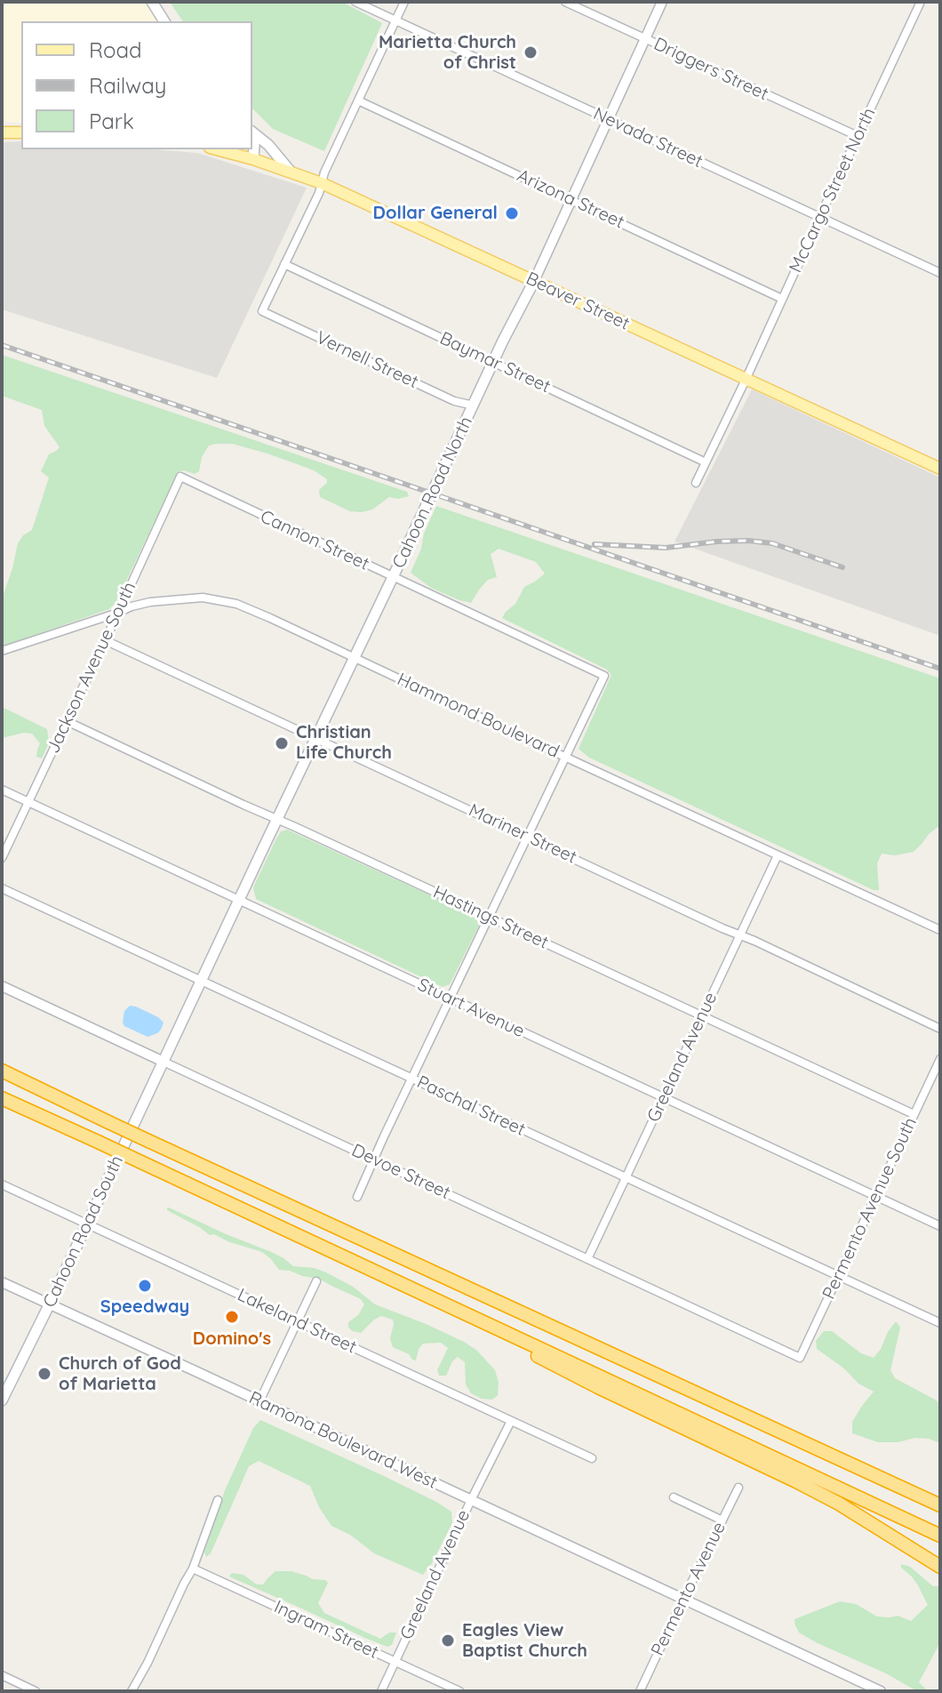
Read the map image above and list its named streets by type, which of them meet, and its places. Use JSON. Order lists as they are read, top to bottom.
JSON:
{
  "streets": {
    "main road": ["Beaver Street", "Cahoon Road North", "Cahoon Road South"],
    "street": [
      "Driggers Street",
      "Nevada Street",
      "McCargo Street North",
      "Arizona Street",
      "Vernell Street",
      "Baymar Street",
      "Cannon Street",
      "Jackson Avenue South",
      "Hammond Boulevard",
      "Mariner Street",
      "Hastings Street",
      "Stuart Avenue",
      "Greeland Avenue",
      "Paschal Street",
      "Devoe Street",
      "Permento Avenue South",
      "Lakeland Street",
      "Ramona Boulevard West",
      "Permento Avenue",
      "Ingram Street"
    ]
  },
  "crossings": [
    ["Driggers Street", "McCargo Street North"],
    ["Driggers Street", "Cahoon Road North"],
    ["Nevada Street", "McCargo Street North"],
    ["Nevada Street", "Cahoon Road North"],
    ["McCargo Street North", "Arizona Street"],
    ["McCargo Street North", "Beaver Street"],
    ["McCargo Street North", "Baymar Street"],
    ["Arizona Street", "Cahoon Road North"],
    ["Beaver Street", "Cahoon Road North"],
    ["Vernell Street", "Baymar Street"],
    ["Vernell Street", "Cahoon Road North"],
    ["Baymar Street", "Cahoon Road North"],
    ["Cahoon Road North", "Cannon Street"],
    ["Cahoon Road North", "Hammond Boulevard"],
    ["Cahoon Road North", "Mariner Street"],
    ["Cahoon Road North", "Hastings Street"],
    ["Cahoon Road North", "Stuart Avenue"],
    ["Cahoon Road North", "Paschal Street"],
    ["Cannon Street", "Jackson Avenue South"],
    ["Cannon Street", "Hammond Boulevard"],
    ["Jackson Avenue South", "Hammond Boulevard"],
    ["Jackson Avenue South", "Mariner Street"],
    ["Jackson Avenue South", "Hastings Street"],
    ["Jackson Avenue South", "Stuart Avenue"],
    ["Hammond Boulevard", "Greeland Avenue"],
    ["Mariner Street", "Greeland Avenue"],
    ["Hastings Street", "Greeland Avenue"],
    ["Hastings Street", "Permento Avenue South"],
    ["Stuart Avenue", "Greeland Avenue"],
    ["Stuart Avenue", "Permento Avenue South"],
    ["Greeland Avenue", "Paschal Street"],
    ["Greeland Avenue", "Devoe Street"],
    ["Greeland Avenue", "Lakeland Street"],
    ["Greeland Avenue", "Ramona Boulevard West"],
    ["Greeland Avenue", "Ingram Street"],
    ["Paschal Street", "Permento Avenue South"],
    ["Devoe Street", "Permento Avenue South"],
    ["Devoe Street", "Cahoon Road South"],
    ["Cahoon Road South", "Lakeland Street"],
    ["Cahoon Road South", "Ramona Boulevard West"],
    ["Ramona Boulevard West", "Permento Avenue"]
  ],
  "places": [
    "Marietta Church of Christ",
    "Dollar General",
    "Christian Life Church",
    "Speedway",
    "Domino's",
    "Church of God of Marietta",
    "Eagles View Baptist Church"
  ],
  "legend": ["Road", "Railway", "Park"]
}
